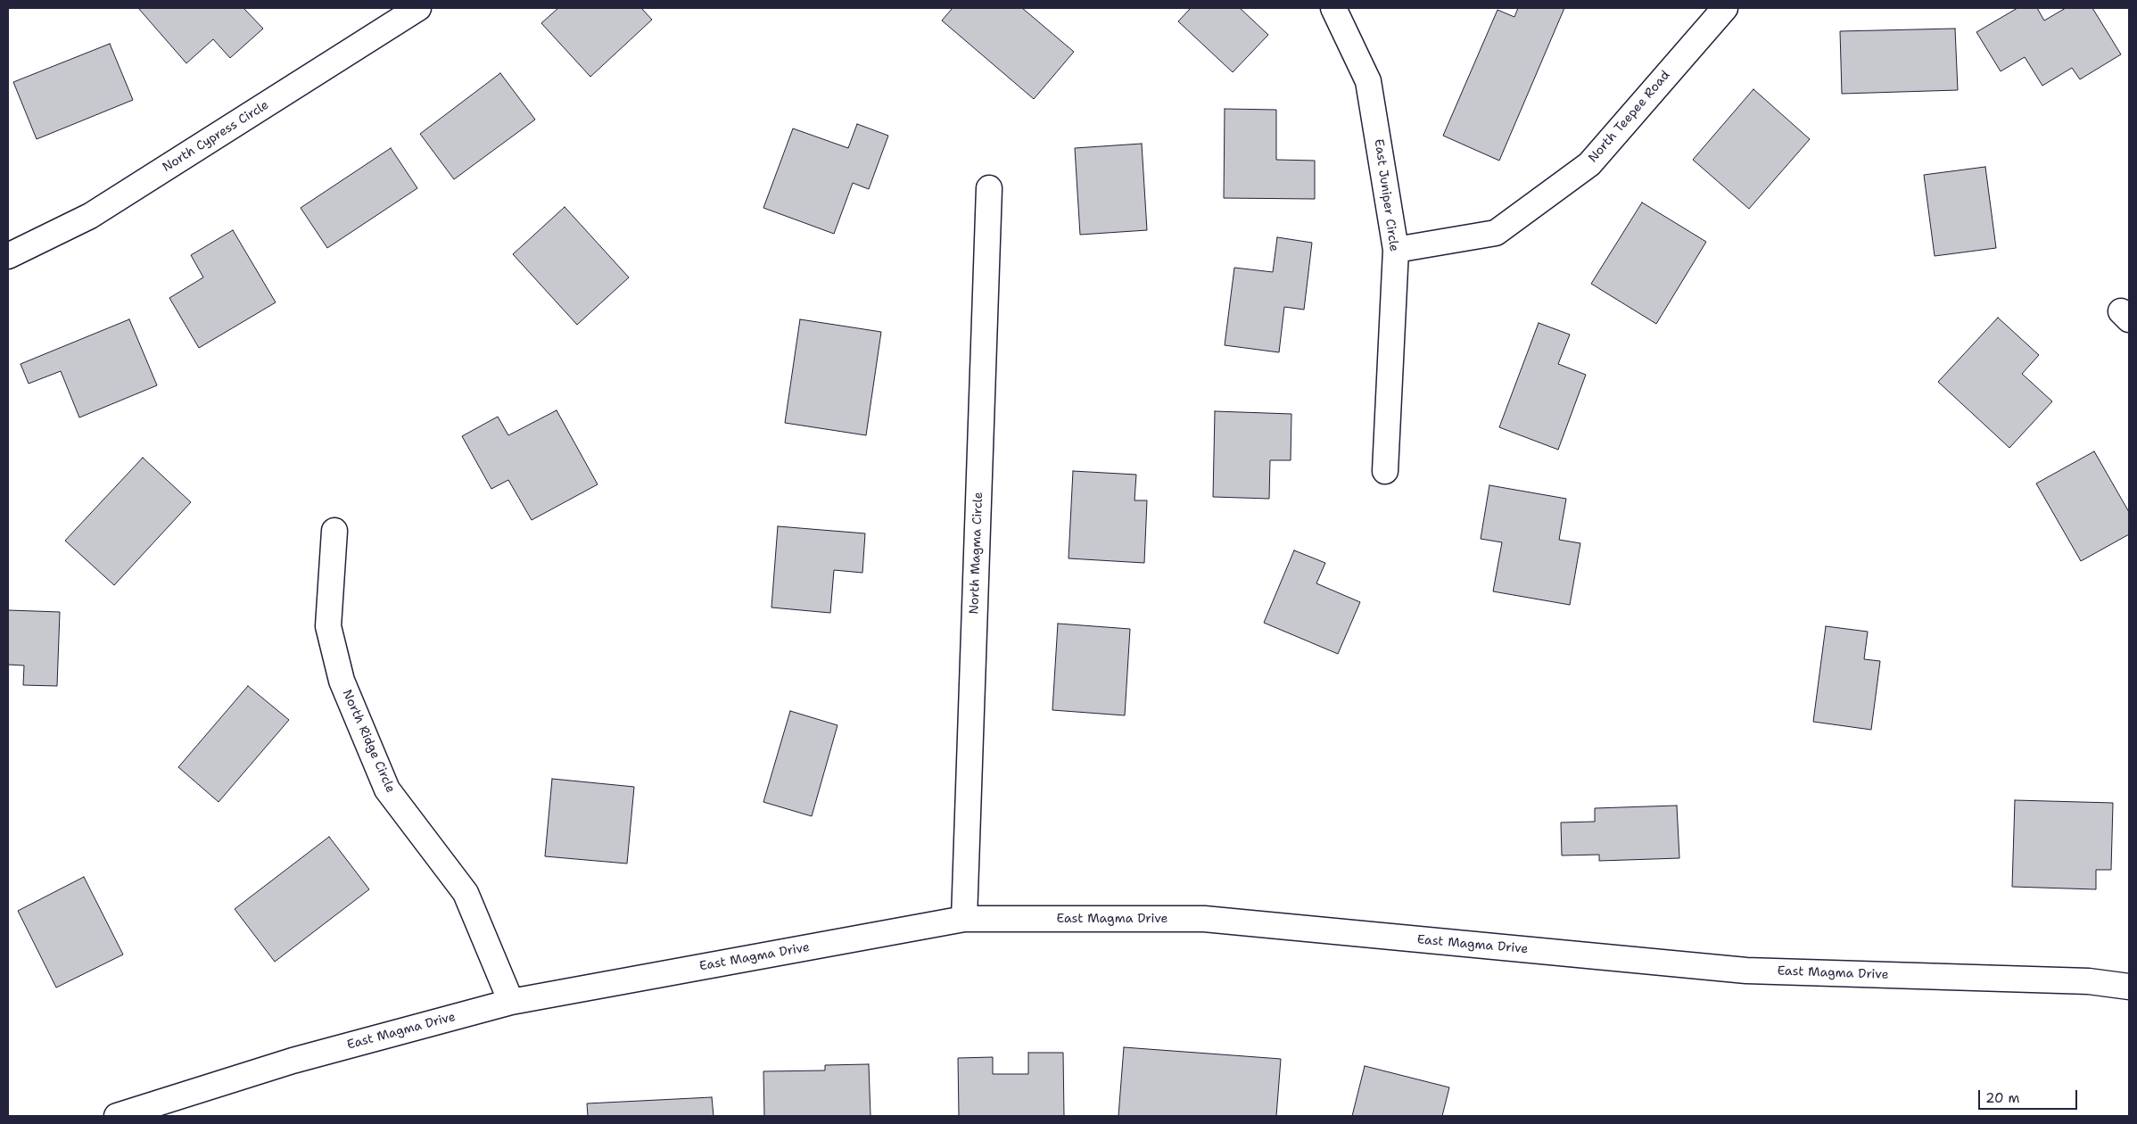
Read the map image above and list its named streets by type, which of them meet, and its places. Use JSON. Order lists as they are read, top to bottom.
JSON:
{
  "streets": {
    "street": [
      "North Teepee Road",
      "North Cypress Circle",
      "East Juniper Circle",
      "North Magma Circle",
      "North Ridge Circle",
      "East Magma Drive"
    ]
  },
  "crossings": [
    ["North Teepee Road", "East Juniper Circle"],
    ["North Magma Circle", "East Magma Drive"],
    ["North Ridge Circle", "East Magma Drive"]
  ],
  "scale_bar": "20 m"
}
